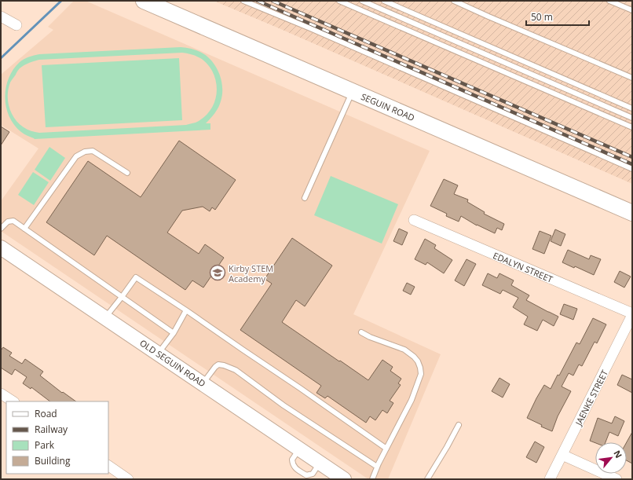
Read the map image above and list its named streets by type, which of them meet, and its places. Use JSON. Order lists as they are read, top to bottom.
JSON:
{
  "streets": {
    "main road": ["SEGUIN ROAD"],
    "street": ["EDALYN STREET", "OLD SEGUIN ROAD", "JAENKE STREET"]
  },
  "crossings": [
    ["EDALYN STREET", "JAENKE STREET"]
  ],
  "places": {
    "school or university": ["Kirby STEM Academy"]
  },
  "legend": [
    "Road",
    "Railway",
    "Park",
    "Building"
  ],
  "scale_bar": "50 m",
  "north": "top right"
}
